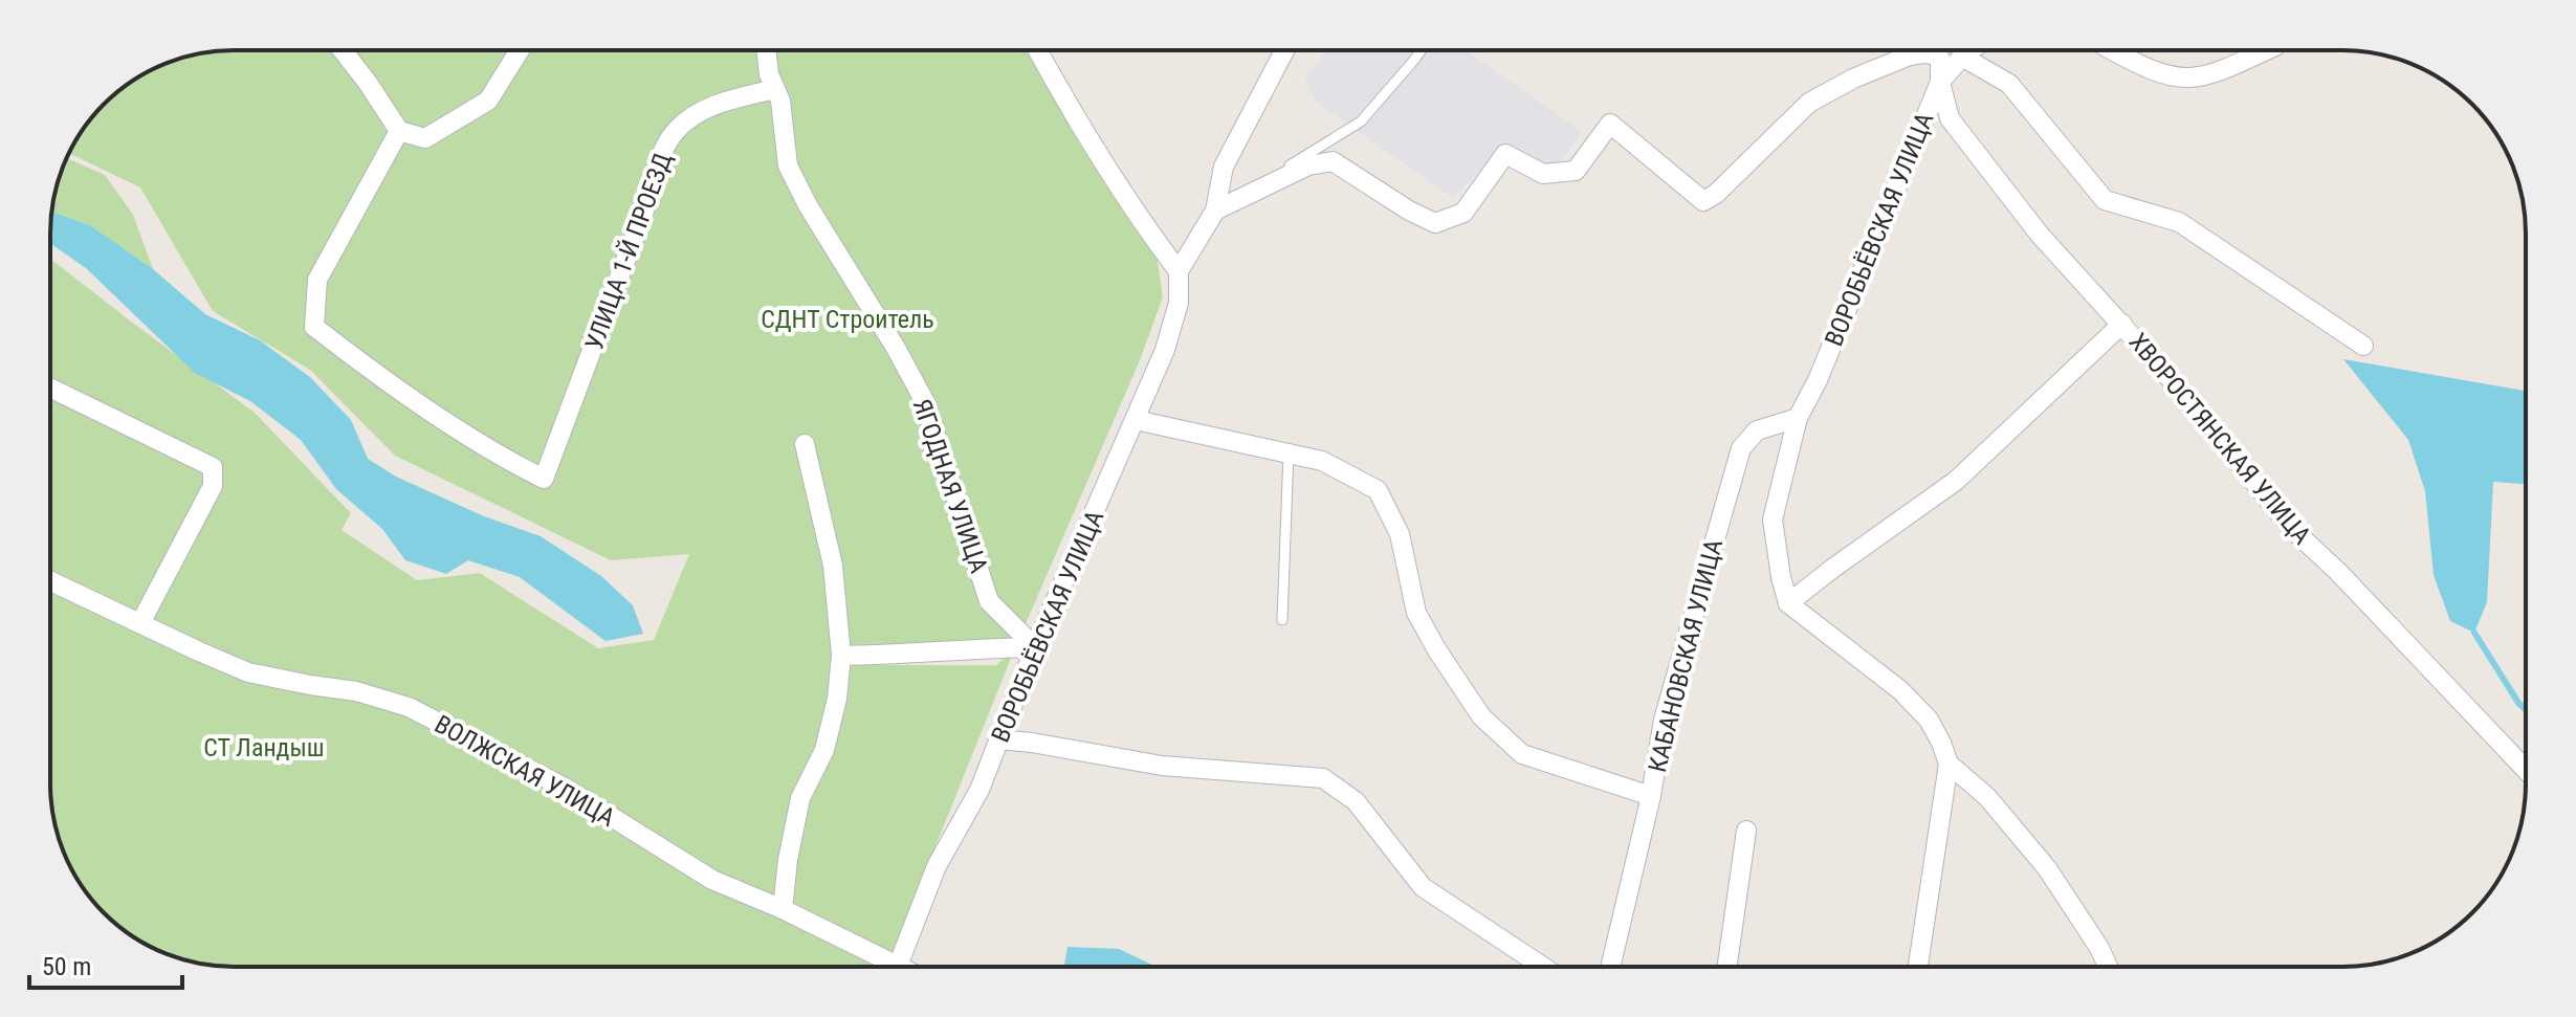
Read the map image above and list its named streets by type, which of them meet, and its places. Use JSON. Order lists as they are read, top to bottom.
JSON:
{
  "streets": {
    "street": [
      "ВОРОБЬЁВСКАЯ УЛИЦА",
      "УЛИЦА 1-Й ПРОЕЗД",
      "ХВОРОСТЯНСКАЯ УЛИЦА",
      "ЯГОДНАЯ УЛИЦА",
      "КАБАНОВСКАЯ УЛИЦА",
      "ВОЛЖСКАЯ УЛИЦА"
    ]
  },
  "crossings": [
    ["ВОРОБЬЁВСКАЯ УЛИЦА", "ХВОРОСТЯНСКАЯ УЛИЦА"],
    ["ВОРОБЬЁВСКАЯ УЛИЦА", "ЯГОДНАЯ УЛИЦА"],
    ["ВОРОБЬЁВСКАЯ УЛИЦА", "КАБАНОВСКАЯ УЛИЦА"],
    ["УЛИЦА 1-Й ПРОЕЗД", "ЯГОДНАЯ УЛИЦА"]
  ],
  "parks": ["СДНТ Строитель", "СТ Ландыш"],
  "scale_bar": "50 m"
}
